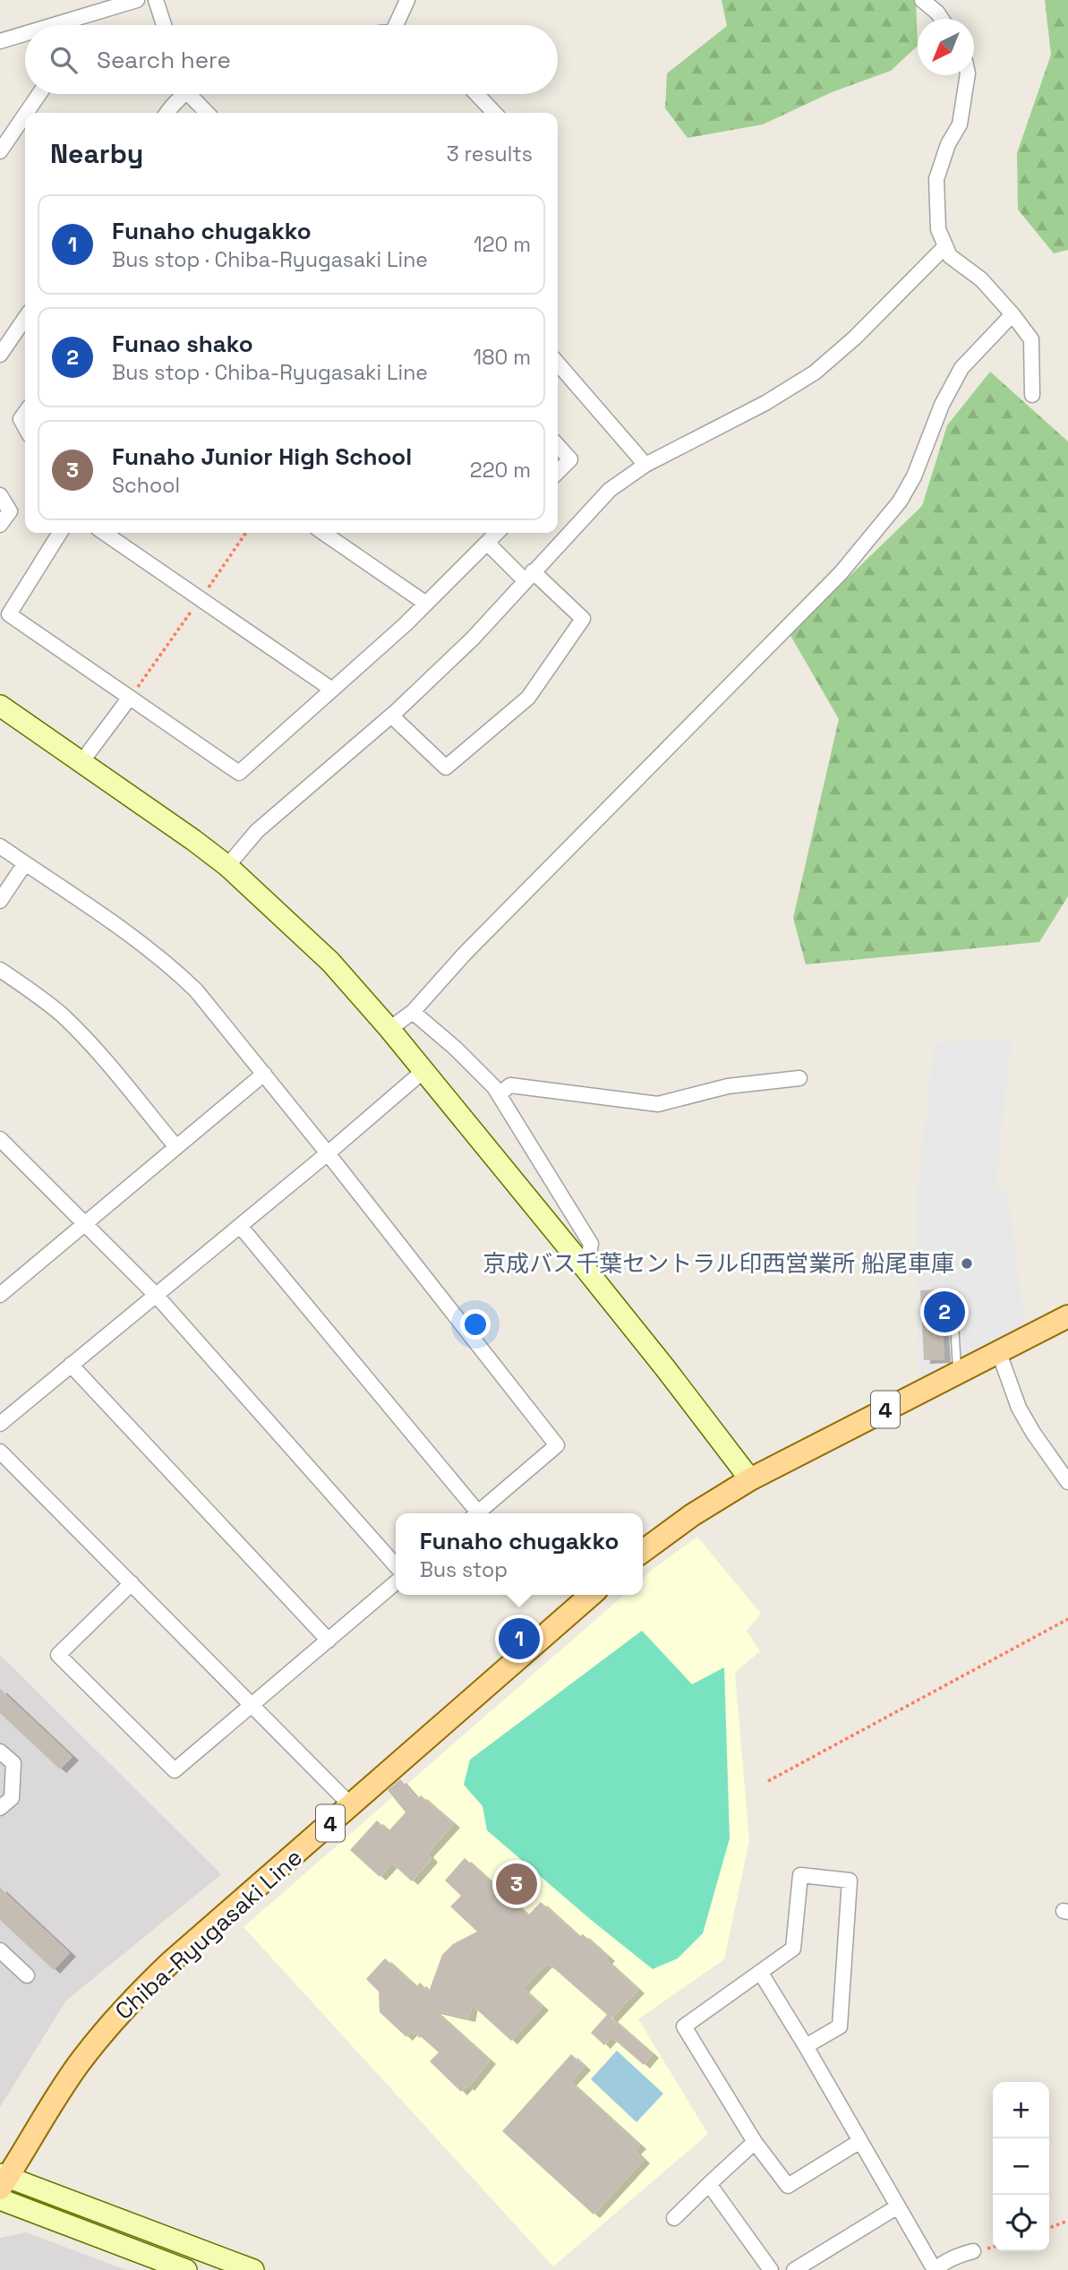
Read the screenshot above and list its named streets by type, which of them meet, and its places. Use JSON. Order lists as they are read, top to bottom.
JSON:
{
  "streets": {
    "main road": ["4", "Chiba-Ryugasaki Line"]
  },
  "places": ["京成バス千葉セントラル印西営業所 船尾車庫"],
  "north": "bottom left",
  "page": {
    "search": "Search here",
    "heading": ["Nearby", "3 results"],
    "list": [
      {
        "mark": "1",
        "name": "Funaho chugakko",
        "note": "Bus stop · Chiba-Ryugasaki Line",
        "value": "120 m"
      },
      {
        "mark": "2",
        "name": "Funao shako",
        "note": "Bus stop · Chiba-Ryugasaki Line",
        "value": "180 m"
      },
      {
        "mark": "3",
        "name": "Funaho Junior High School",
        "note": "School",
        "value": "220 m"
      }
    ],
    "pins": ["2", "1", "3"],
    "popup": ["Funaho chugakko", "Bus stop"],
    "map_buttons": ["+", "−"]
  }
}
